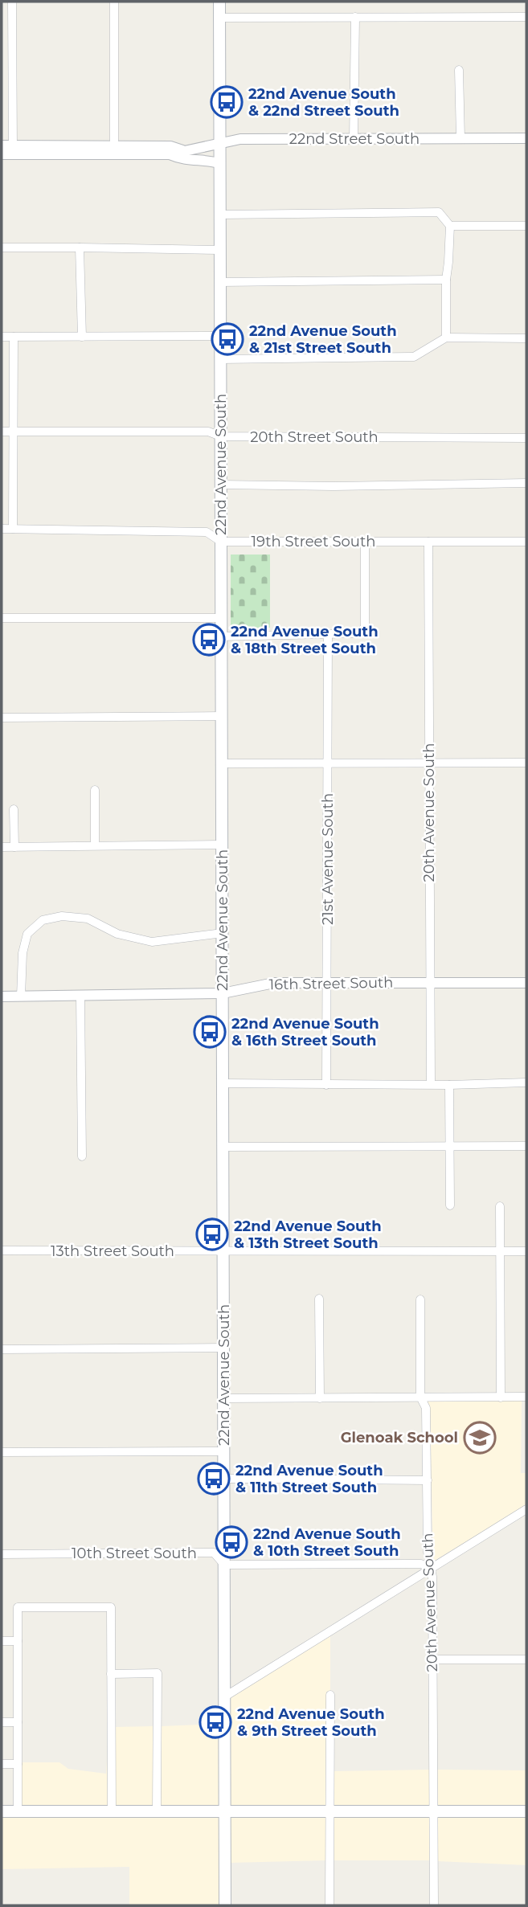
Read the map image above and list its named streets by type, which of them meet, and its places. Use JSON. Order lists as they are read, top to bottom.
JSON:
{
  "streets": {
    "main road": ["22nd Avenue South"],
    "street": [
      "22nd Street South",
      "20th Street South",
      "19th Street South",
      "20th Avenue South",
      "21st Avenue South",
      "16th Street South",
      "13th Street South",
      "10th Street South"
    ]
  },
  "crossings": [
    ["22nd Street South", "22nd Avenue South"],
    ["20th Street South", "22nd Avenue South"],
    ["22nd Avenue South", "19th Street South"],
    ["22nd Avenue South", "16th Street South"],
    ["22nd Avenue South", "13th Street South"],
    ["22nd Avenue South", "10th Street South"],
    ["19th Street South", "20th Avenue South"],
    ["20th Avenue South", "16th Street South"],
    ["20th Avenue South", "10th Street South"],
    ["21st Avenue South", "16th Street South"]
  ],
  "places": {
    "bus stop": [
      "22nd Avenue South & 22nd Street South",
      "22nd Avenue South & 21st Street South",
      "22nd Avenue South & 18th Street South",
      "22nd Avenue South & 16th Street South",
      "22nd Avenue South & 13th Street South",
      "22nd Avenue South & 11th Street South",
      "22nd Avenue South & 10th Street South",
      "22nd Avenue South & 9th Street South"
    ],
    "school or university": ["Glenoak School"]
  }
}
